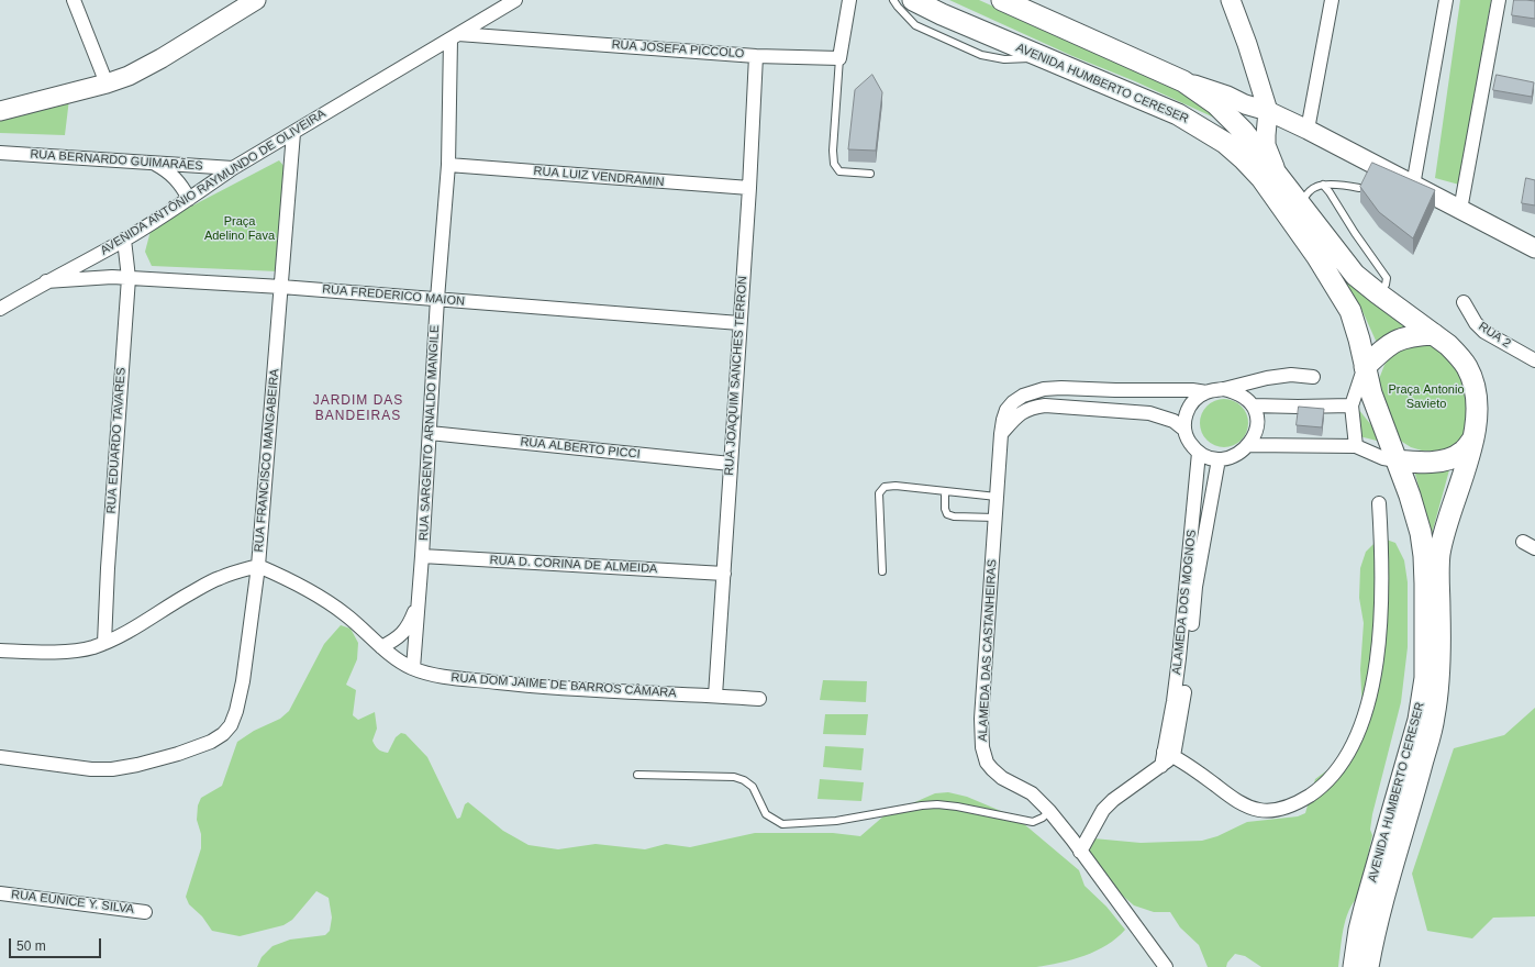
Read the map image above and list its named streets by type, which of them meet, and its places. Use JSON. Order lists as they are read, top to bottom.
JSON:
{
  "streets": {
    "main road": ["AVENIDA HUMBERTO CERESER"],
    "street": [
      "RUA JOSEFA PICCOLO",
      "RUA BERNARDO GUIMARÃES",
      "RUA LUIZ VENDRAMIN",
      "AVENIDA ANTÔNIO RAYMUNDO DE OLIVEIRA",
      "RUA FREDERICO MAION",
      "RUA 2",
      "RUA JOAQUIM SANCHES TERRON",
      "RUA SARGENTO ARNALDO MANGILE",
      "RUA EDUARDO TAVARES",
      "RUA ALBERTO PICCI",
      "RUA FRANCISCO MANGABEIRA",
      "RUA D. CORINA DE ALMEIDA",
      "ALAMEDA DOS MOGNOS",
      "ALAMEDA DAS CASTANHEIRAS",
      "RUA DOM JAIME DE BARROS CÂMARA",
      "RUA EUNICE Y. SILVA"
    ]
  },
  "crossings": [
    ["RUA JOSEFA PICCOLO", "AVENIDA ANTÔNIO RAYMUNDO DE OLIVEIRA"],
    ["RUA JOSEFA PICCOLO", "RUA JOAQUIM SANCHES TERRON"],
    ["RUA JOSEFA PICCOLO", "RUA SARGENTO ARNALDO MANGILE"],
    ["RUA BERNARDO GUIMARÃES", "AVENIDA ANTÔNIO RAYMUNDO DE OLIVEIRA"],
    ["RUA LUIZ VENDRAMIN", "RUA JOAQUIM SANCHES TERRON"],
    ["RUA LUIZ VENDRAMIN", "RUA SARGENTO ARNALDO MANGILE"],
    ["AVENIDA ANTÔNIO RAYMUNDO DE OLIVEIRA", "RUA FREDERICO MAION"],
    ["AVENIDA ANTÔNIO RAYMUNDO DE OLIVEIRA", "RUA SARGENTO ARNALDO MANGILE"],
    ["AVENIDA ANTÔNIO RAYMUNDO DE OLIVEIRA", "RUA EDUARDO TAVARES"],
    ["AVENIDA ANTÔNIO RAYMUNDO DE OLIVEIRA", "RUA FRANCISCO MANGABEIRA"],
    ["RUA FREDERICO MAION", "RUA JOAQUIM SANCHES TERRON"],
    ["RUA FREDERICO MAION", "RUA SARGENTO ARNALDO MANGILE"],
    ["RUA FREDERICO MAION", "RUA EDUARDO TAVARES"],
    ["RUA FREDERICO MAION", "RUA FRANCISCO MANGABEIRA"],
    ["RUA JOAQUIM SANCHES TERRON", "RUA ALBERTO PICCI"],
    ["RUA JOAQUIM SANCHES TERRON", "RUA D. CORINA DE ALMEIDA"],
    ["RUA JOAQUIM SANCHES TERRON", "RUA DOM JAIME DE BARROS CÂMARA"],
    ["RUA SARGENTO ARNALDO MANGILE", "RUA ALBERTO PICCI"],
    ["RUA SARGENTO ARNALDO MANGILE", "RUA D. CORINA DE ALMEIDA"],
    ["RUA SARGENTO ARNALDO MANGILE", "RUA DOM JAIME DE BARROS CÂMARA"],
    ["RUA FRANCISCO MANGABEIRA", "RUA DOM JAIME DE BARROS CÂMARA"],
    ["ALAMEDA DOS MOGNOS", "ALAMEDA DAS CASTANHEIRAS"]
  ],
  "districts": ["JARDIM DAS BANDEIRAS"],
  "parks": ["Praça Adelino Fava", "Praça Antonio Savieto"],
  "scale_bar": "50 m"
}
